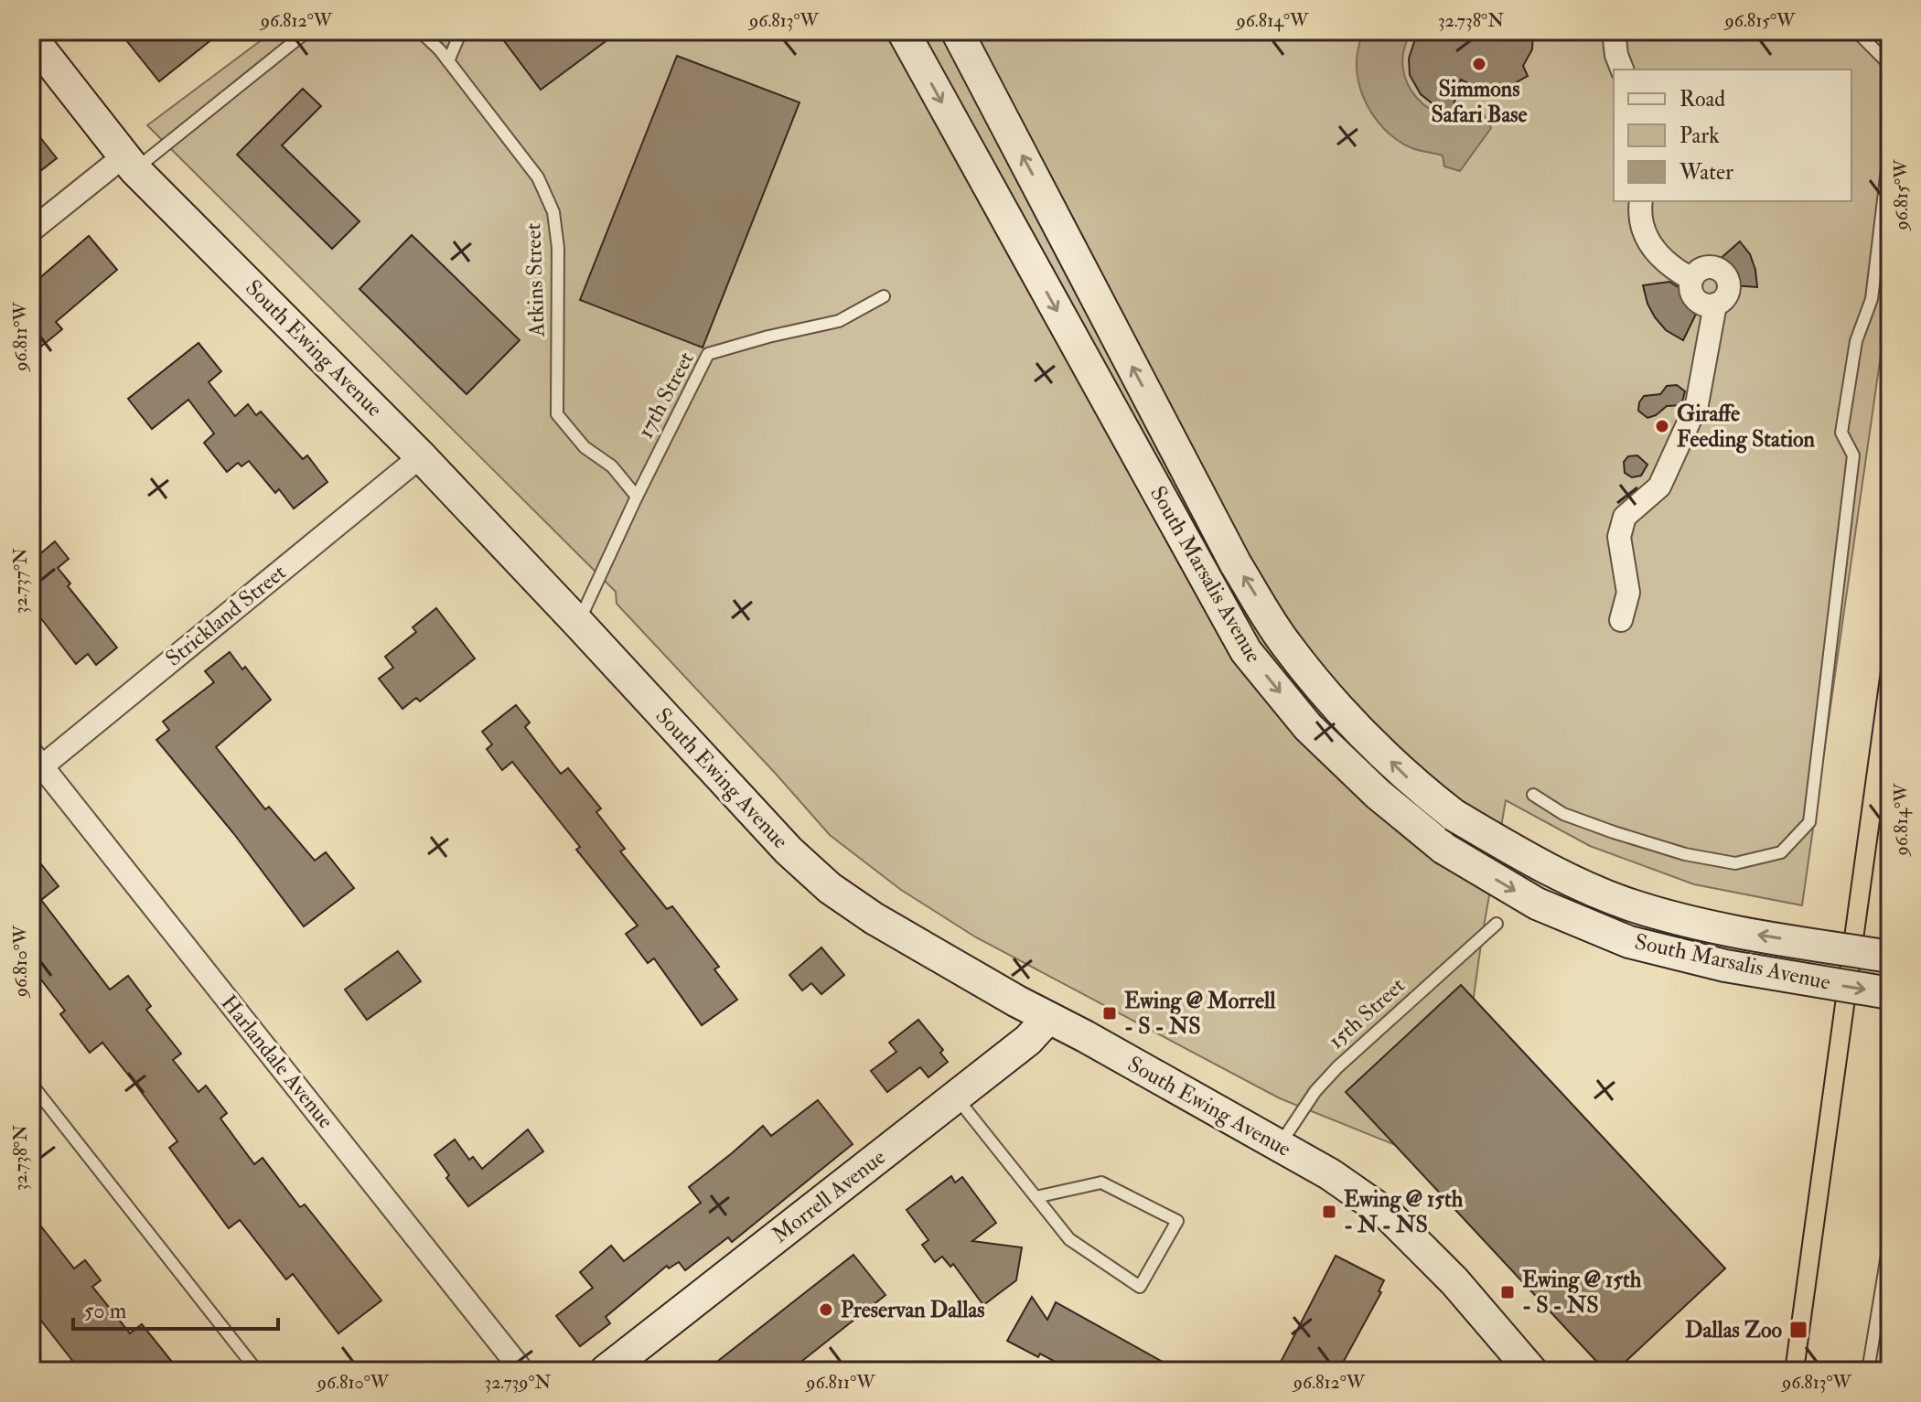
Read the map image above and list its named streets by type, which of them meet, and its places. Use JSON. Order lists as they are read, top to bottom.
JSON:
{
  "streets": {
    "main road": ["South Ewing Avenue", "South Marsalis Avenue", "Morrell Avenue"],
    "street": ["Strickland Street", "Harlandale Avenue"],
    "lane": ["Atkins Street", "17th Street", "15th Street"]
  },
  "crossings": [
    ["Atkins Street", "17th Street"],
    ["South Ewing Avenue", "17th Street"],
    ["South Ewing Avenue", "Strickland Street"],
    ["South Ewing Avenue", "15th Street"],
    ["South Ewing Avenue", "Morrell Avenue"],
    ["Strickland Street", "Harlandale Avenue"]
  ],
  "places": {
    "other": ["Simmons Safari Base", "Giraffe Feeding Station", "Preservan Dallas"],
    "transit": [
      "Ewing @ Morrell - S - NS",
      "Ewing @ 15th - N - NS",
      "Ewing @ 15th - S - NS",
      "Dallas Zoo"
    ]
  },
  "legend": ["Road", "Park", "Water"],
  "scale_bar": "50 m",
  "coordinates": [
    "96.812°W",
    "96.813°W",
    "96.814°W",
    "32.738°N",
    "96.815°W",
    "96.811°W",
    "32.737°N",
    "96.810°W",
    "32.739°N"
  ]
}
